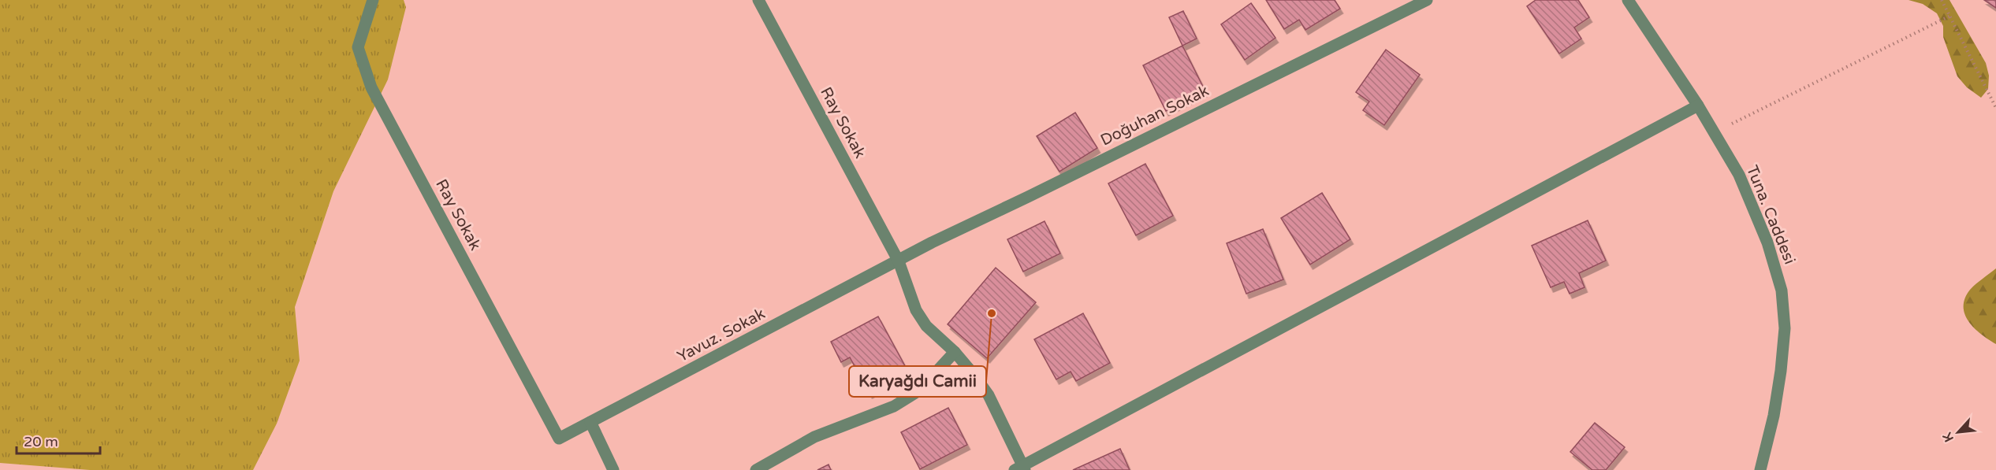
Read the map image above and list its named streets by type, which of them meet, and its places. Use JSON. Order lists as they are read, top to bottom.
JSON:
{
  "streets": {
    "street": [
      "Doğuhan Sokak",
      "Ray Sokak",
      "Tuna. Caddesi",
      "Yavuz. Sokak"
    ]
  },
  "crossings": [
    ["Doğuhan Sokak", "Ray Sokak"],
    ["Doğuhan Sokak", "Yavuz. Sokak"],
    ["Ray Sokak", "Yavuz. Sokak"]
  ],
  "places": ["Karyağdı Camii"],
  "scale_bar": "20 m",
  "north": "bottom left"
}
